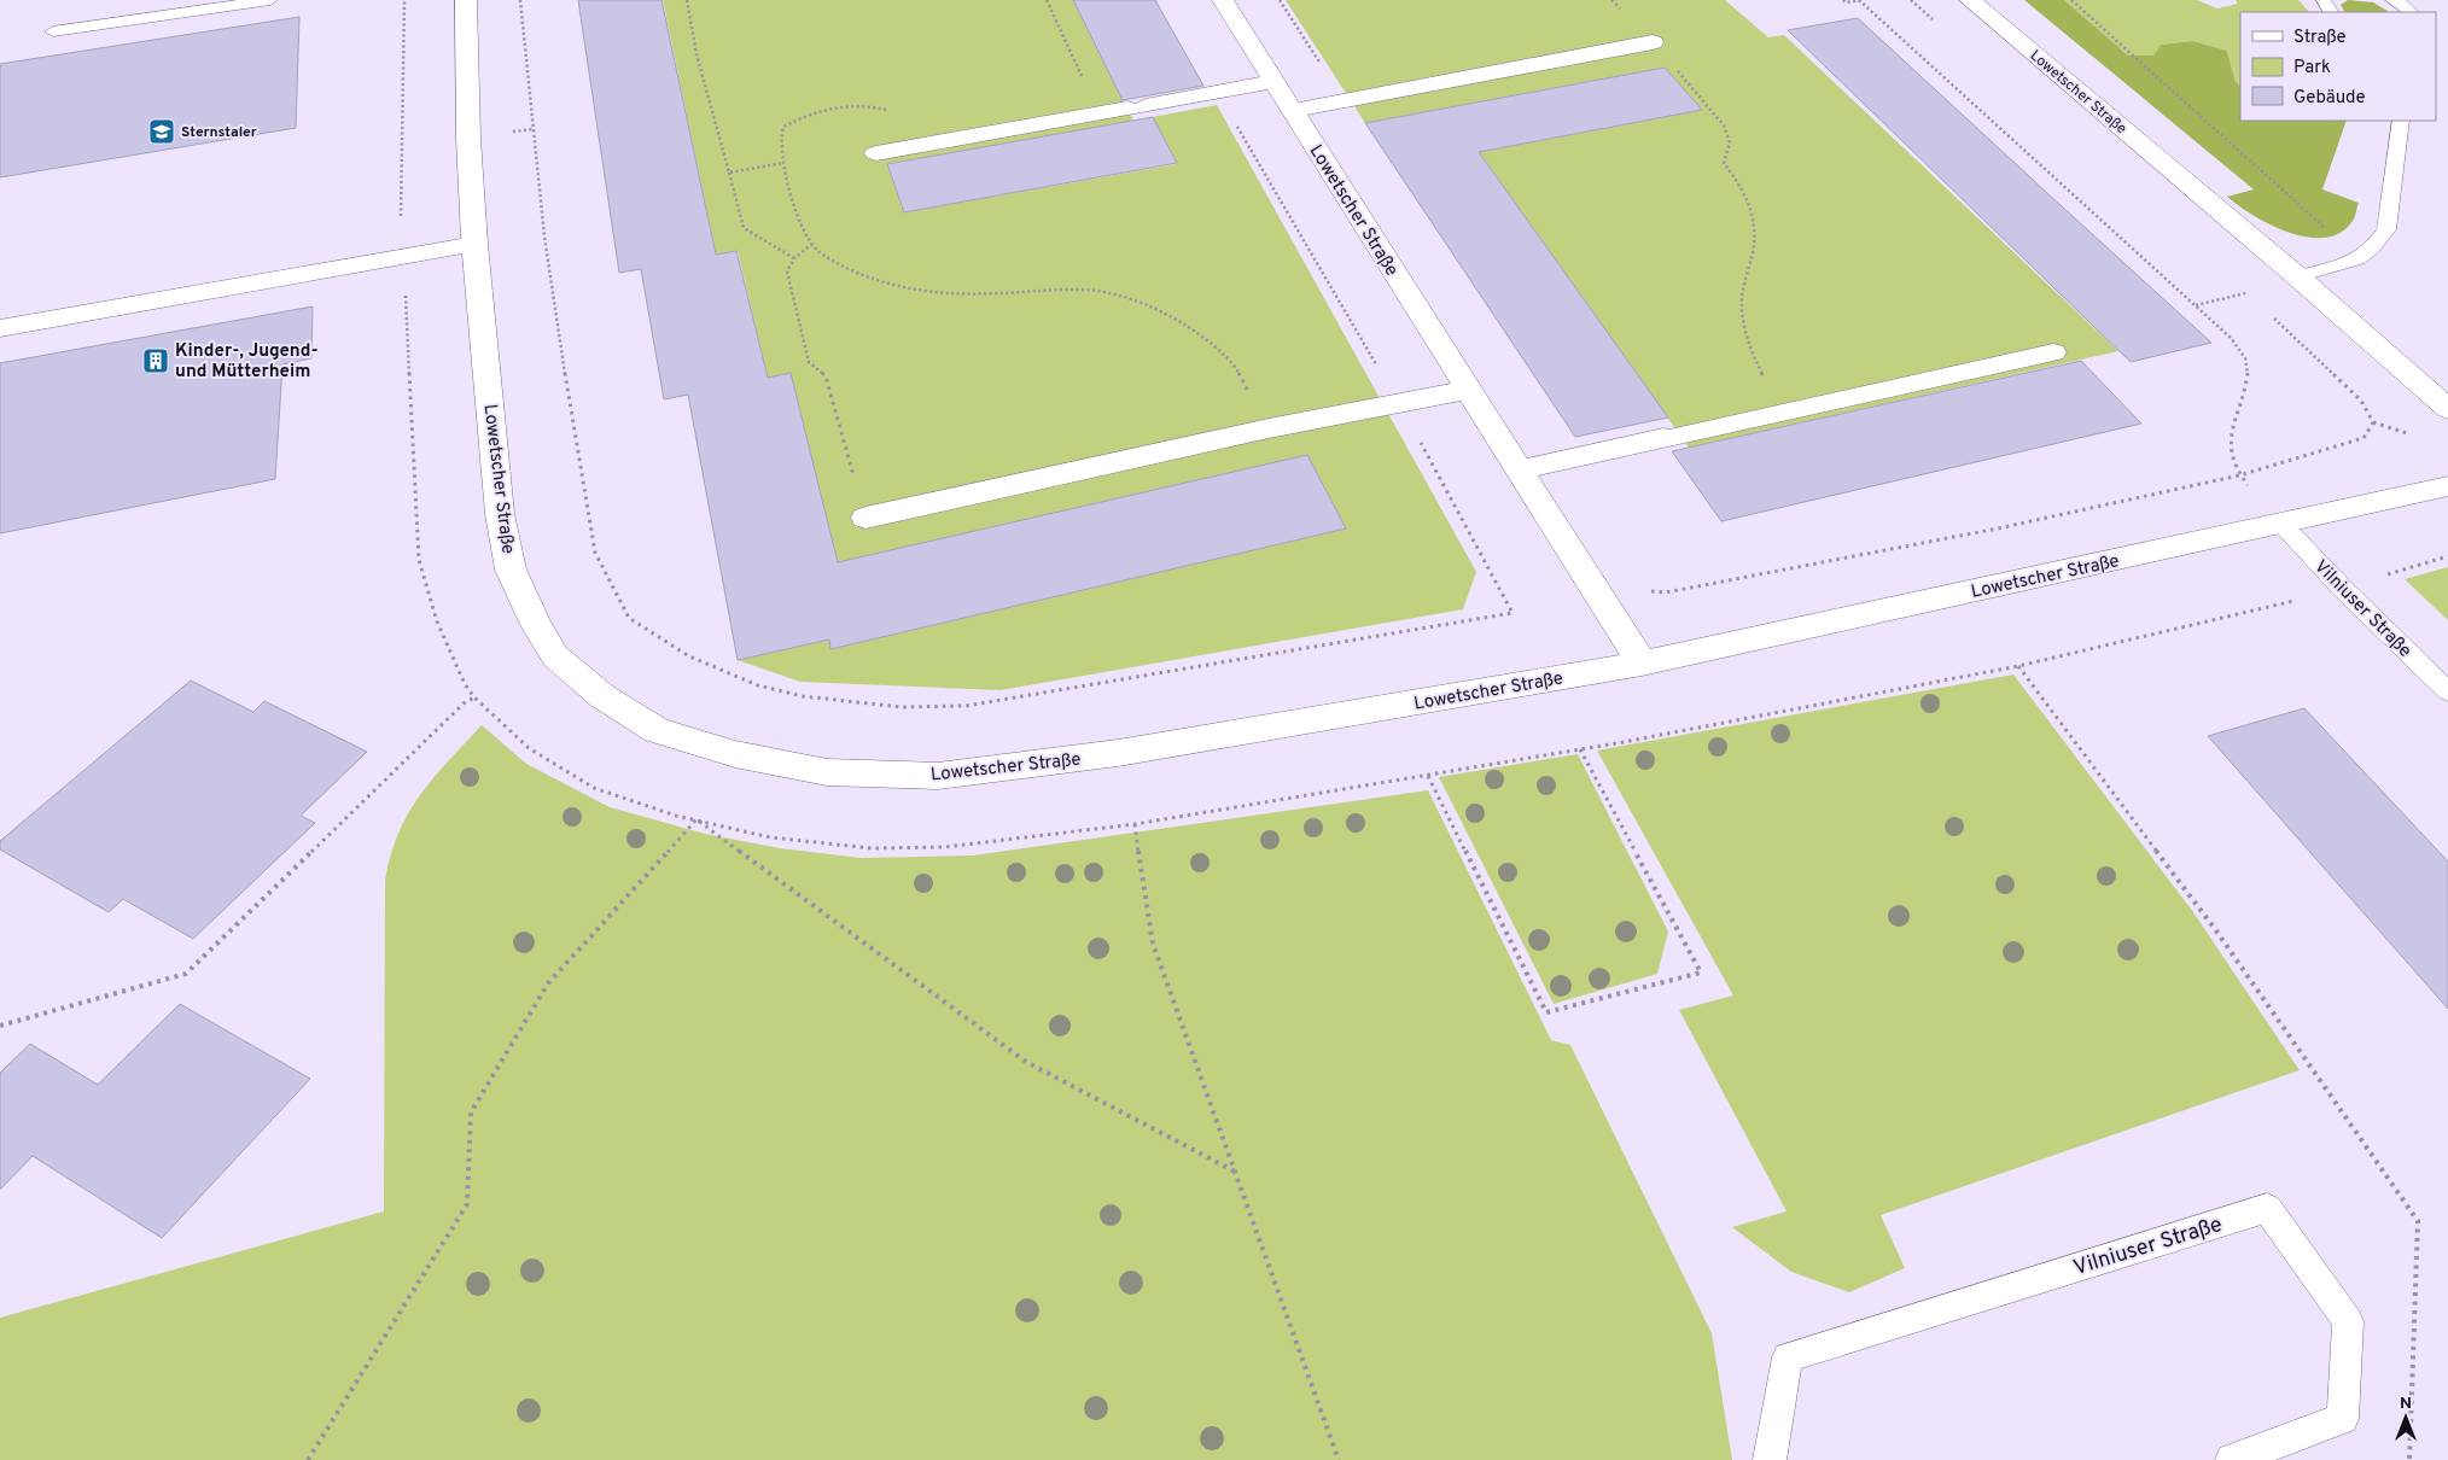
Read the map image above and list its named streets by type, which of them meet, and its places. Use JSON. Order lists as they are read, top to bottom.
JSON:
{
  "streets": {
    "street": ["Lowetscher Straße"],
    "lane": ["Vilniuser Straße"]
  },
  "crossings": [
    ["Lowetscher Straße", "Vilniuser Straße"]
  ],
  "places": {
    "school or university": ["Sternstaler"],
    "building": ["Kinder-, Jugend- und Mütterheim"]
  },
  "legend": ["Straße", "Park", "Gebäude"],
  "north": "top"
}
